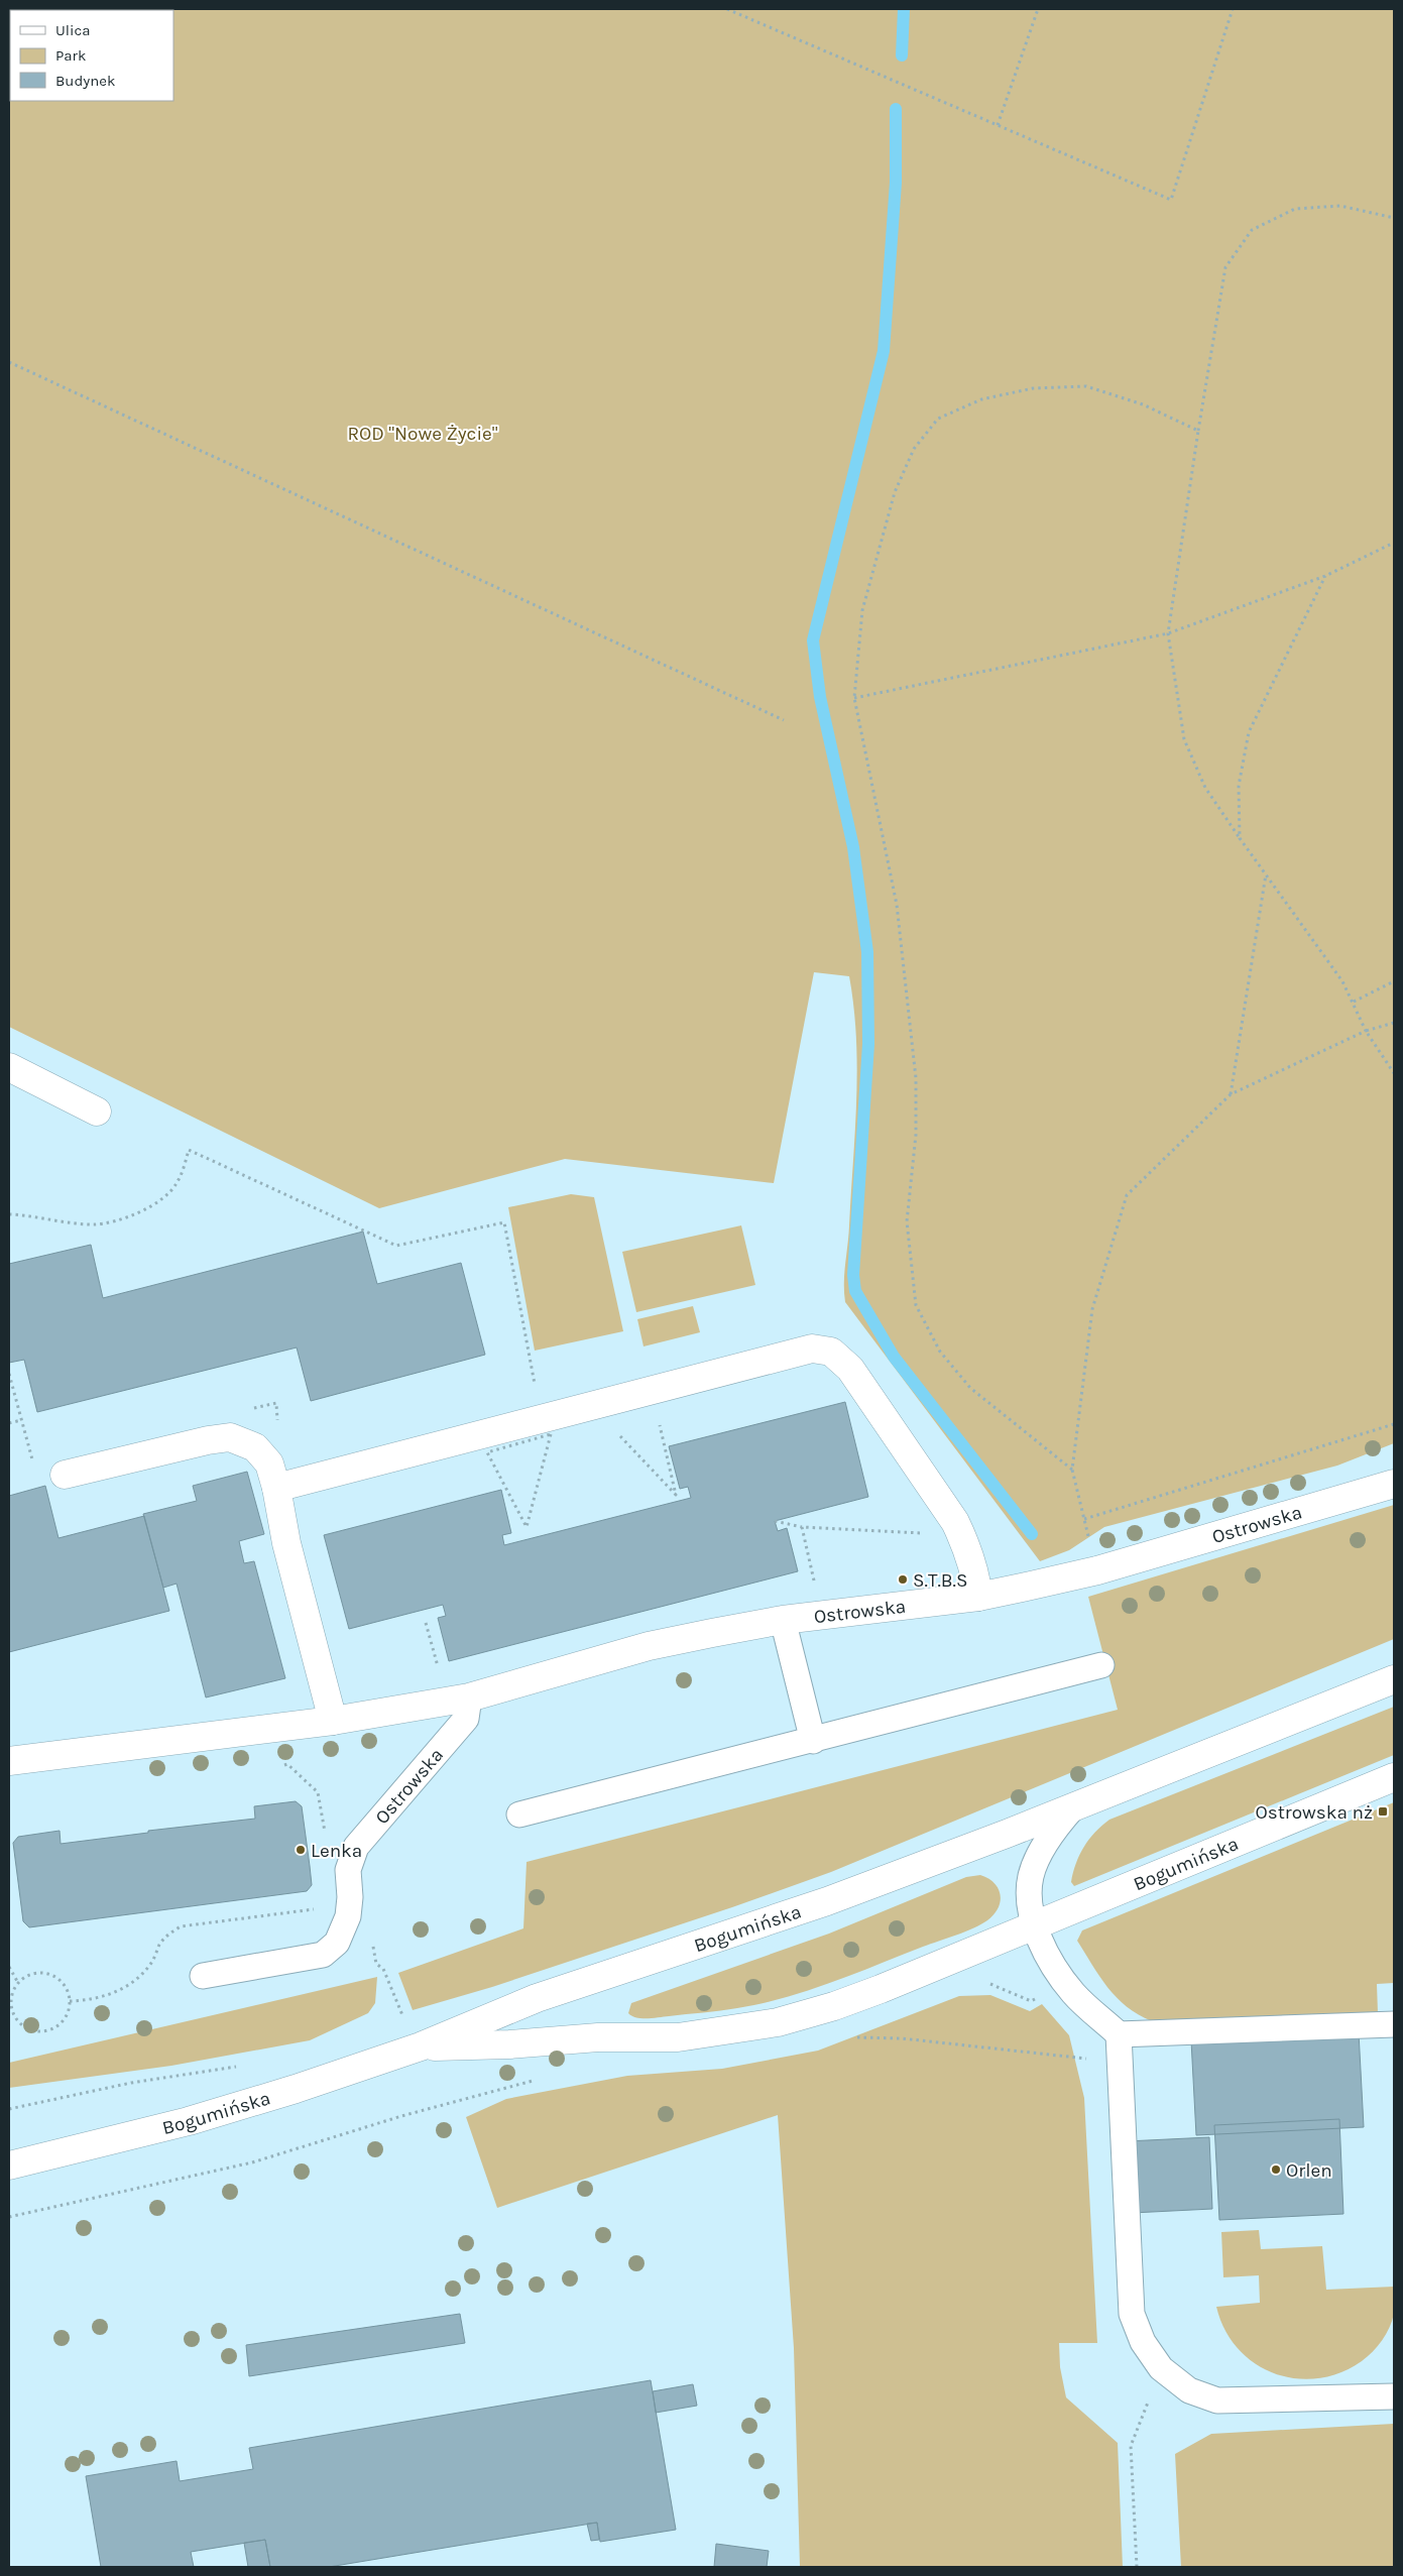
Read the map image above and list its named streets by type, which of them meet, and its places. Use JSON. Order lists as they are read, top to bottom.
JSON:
{
  "streets": {
    "street": ["Ostrowska", "Bogumińska"]
  },
  "parks": ["ROD \"Nowe Życie\""],
  "places": {
    "other": ["S.T.B.S", "Lenka", "Orlen"],
    "transit": ["Ostrowska nż"]
  },
  "legend": ["Ulica", "Park", "Budynek"]
}
